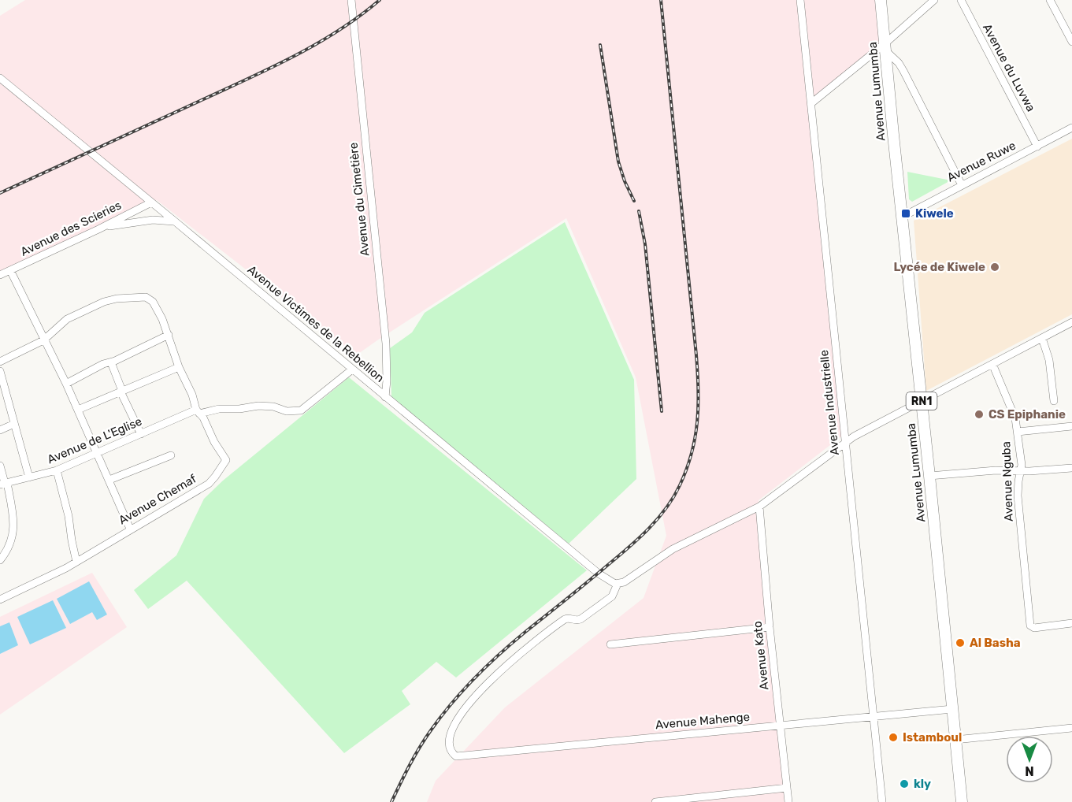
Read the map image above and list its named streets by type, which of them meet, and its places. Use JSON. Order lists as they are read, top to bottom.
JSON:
{
  "streets": {
    "highway": ["Avenue Lumumba", "RN1"],
    "street": [
      "Avenue du Luvwa",
      "Avenue Ruwe",
      "Avenue du Cimetière",
      "Avenue des Scieries",
      "Avenue Victimes de la Rebellion",
      "Avenue Industrielle",
      "Avenue de L'Eglise",
      "Avenue Nguba",
      "Avenue Chemaf",
      "Avenue Kato",
      "Avenue Mahenge"
    ]
  },
  "crossings": [
    ["Avenue du Luvwa", "Avenue Ruwe"],
    ["Avenue Lumumba", "Avenue Ruwe"],
    ["Avenue Lumumba", "Avenue Mahenge"],
    ["Avenue du Cimetière", "Avenue Victimes de la Rebellion"],
    ["Avenue des Scieries", "Avenue Victimes de la Rebellion"],
    ["Avenue Victimes de la Rebellion", "Avenue de L'Eglise"],
    ["Avenue Victimes de la Rebellion", "Avenue Mahenge"],
    ["Avenue Industrielle", "Avenue Mahenge"],
    ["Avenue de L'Eglise", "Avenue Chemaf"],
    ["Avenue Kato", "Avenue Mahenge"]
  ],
  "places": {
    "transit": ["Kiwele"],
    "other": [
      "Lycée de Kiwele",
      "CS Epiphanie",
      "Al Basha",
      "Istamboul",
      "kly"
    ]
  },
  "north": "bottom"
}
